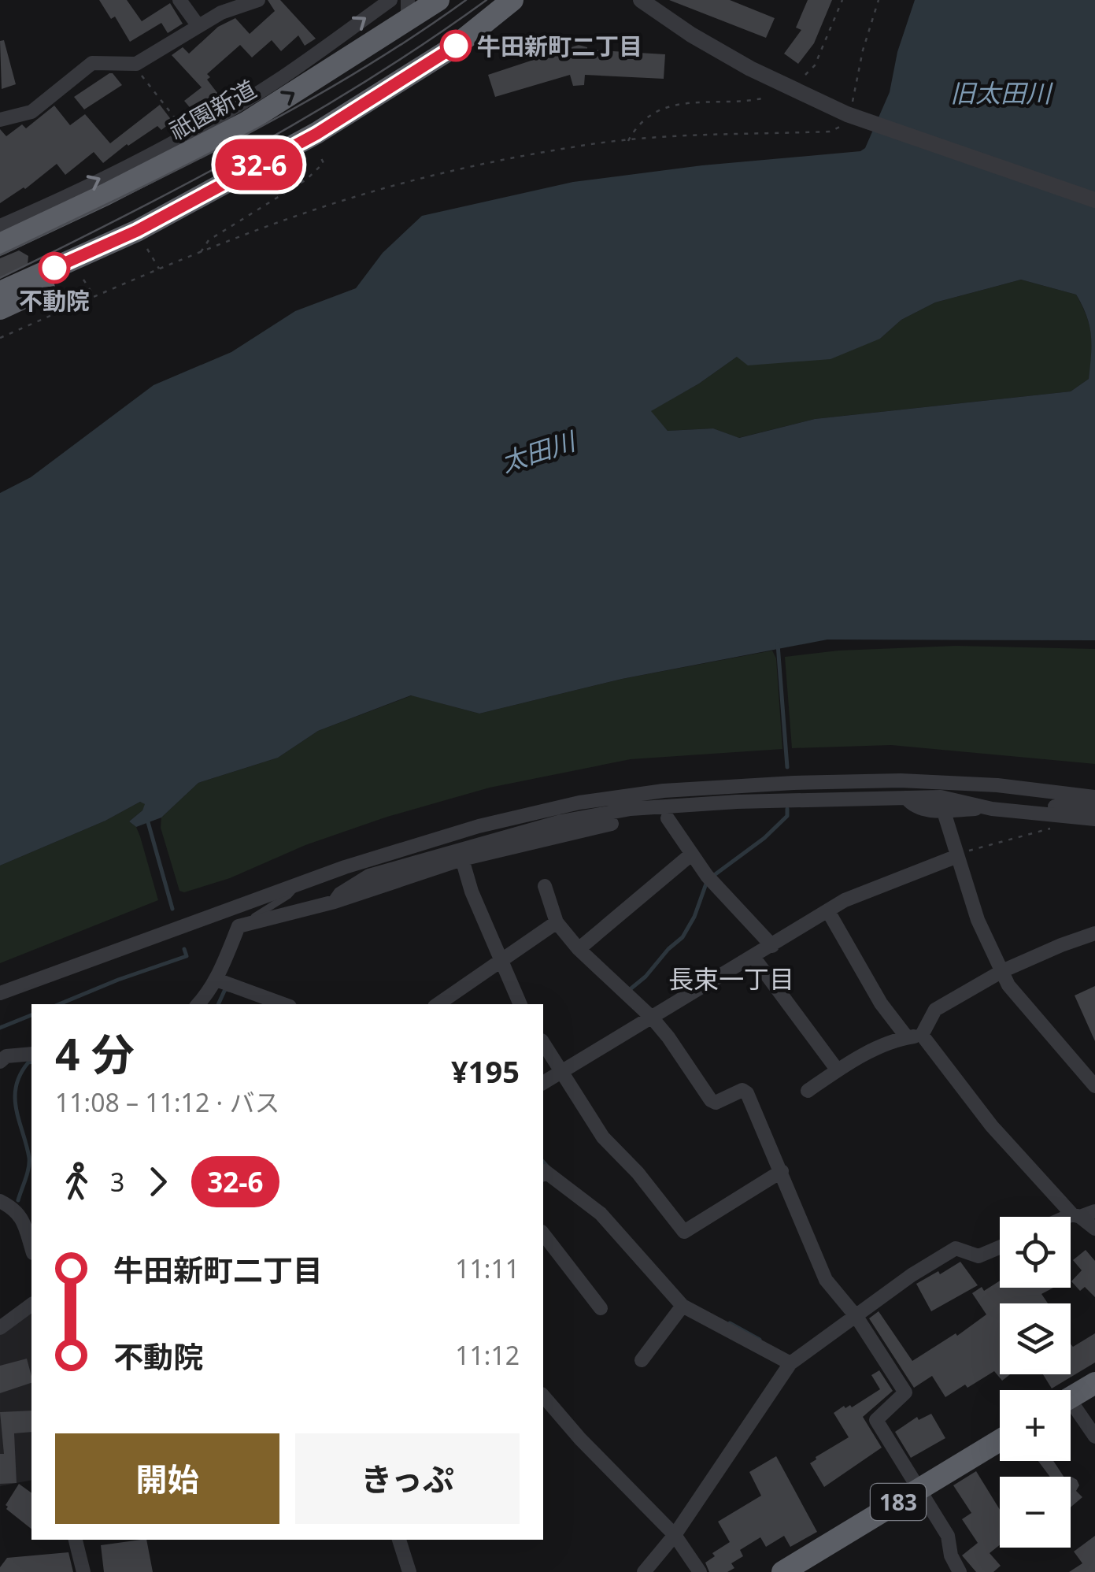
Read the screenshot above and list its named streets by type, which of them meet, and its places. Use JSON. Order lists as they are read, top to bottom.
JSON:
{
  "streets": {
    "highway": ["祇園新道", "183"]
  },
  "districts": ["長束一丁目"],
  "water": ["旧太田川", "太田川"],
  "places": ["牛田新町二丁目", "不動院"],
  "lines": ["bus line 32-6"],
  "page": {
    "on_map": "32-6",
    "heading": ["4 分", "11:08 – 11:12 · バス", "¥195"],
    "legs": ["3", "32-6"],
    "map_buttons": ["+", "−"],
    "list": [
      {
        "name": "牛田新町二丁目",
        "value": "11:11"
      },
      {
        "name": "不動院",
        "value": "11:12"
      }
    ],
    "buttons": ["開始", "きっぷ"]
  }
}
